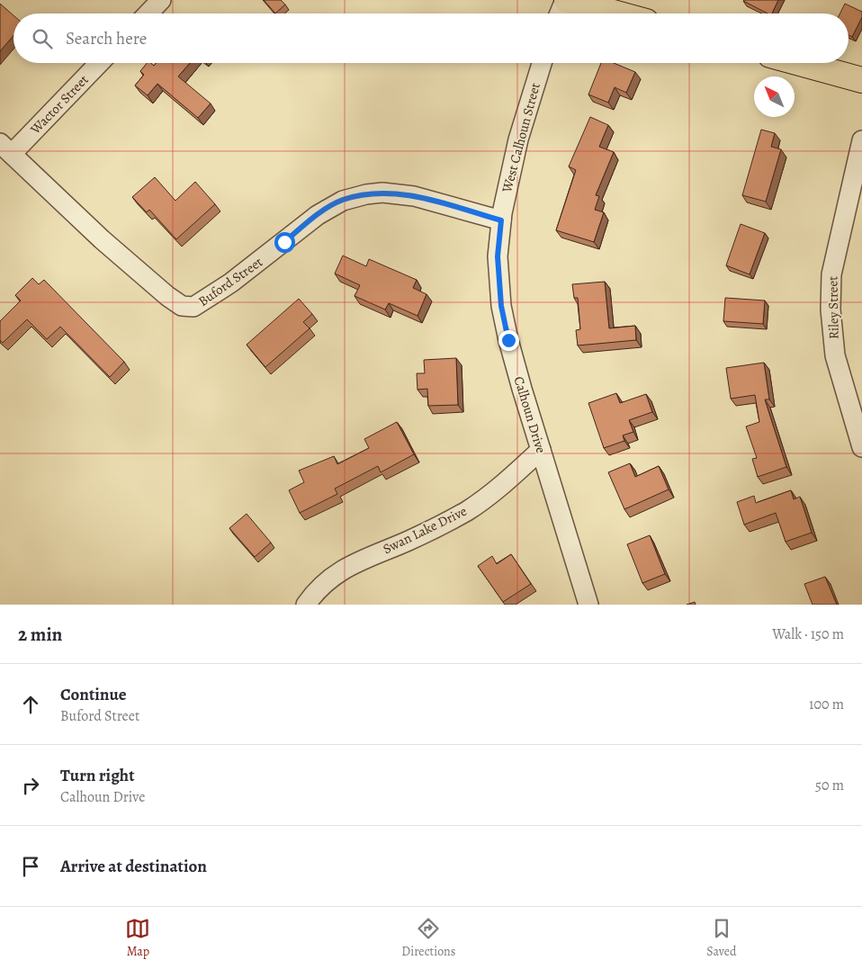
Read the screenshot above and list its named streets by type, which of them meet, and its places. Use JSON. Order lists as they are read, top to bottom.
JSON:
{
  "streets": {
    "street": [
      "Wactor Street",
      "West Calhoun Street",
      "Buford Street",
      "Riley Street",
      "Calhoun Drive",
      "Swan Lake Drive"
    ]
  },
  "crossings": [
    ["Wactor Street", "Buford Street"],
    ["West Calhoun Street", "Buford Street"],
    ["West Calhoun Street", "Calhoun Drive"],
    ["Buford Street", "Calhoun Drive"],
    ["Calhoun Drive", "Swan Lake Drive"]
  ],
  "north": "top left",
  "page": {
    "search": "Search here",
    "heading": ["2 min", "Walk · 150 m"],
    "list": [
      ["Continue", "Buford Street", "100 m"],
      ["Turn right", "Calhoun Drive", "50 m"],
      "Arrive at destination"
    ],
    "nav": ["Map", "Directions", "Saved"]
  }
}
